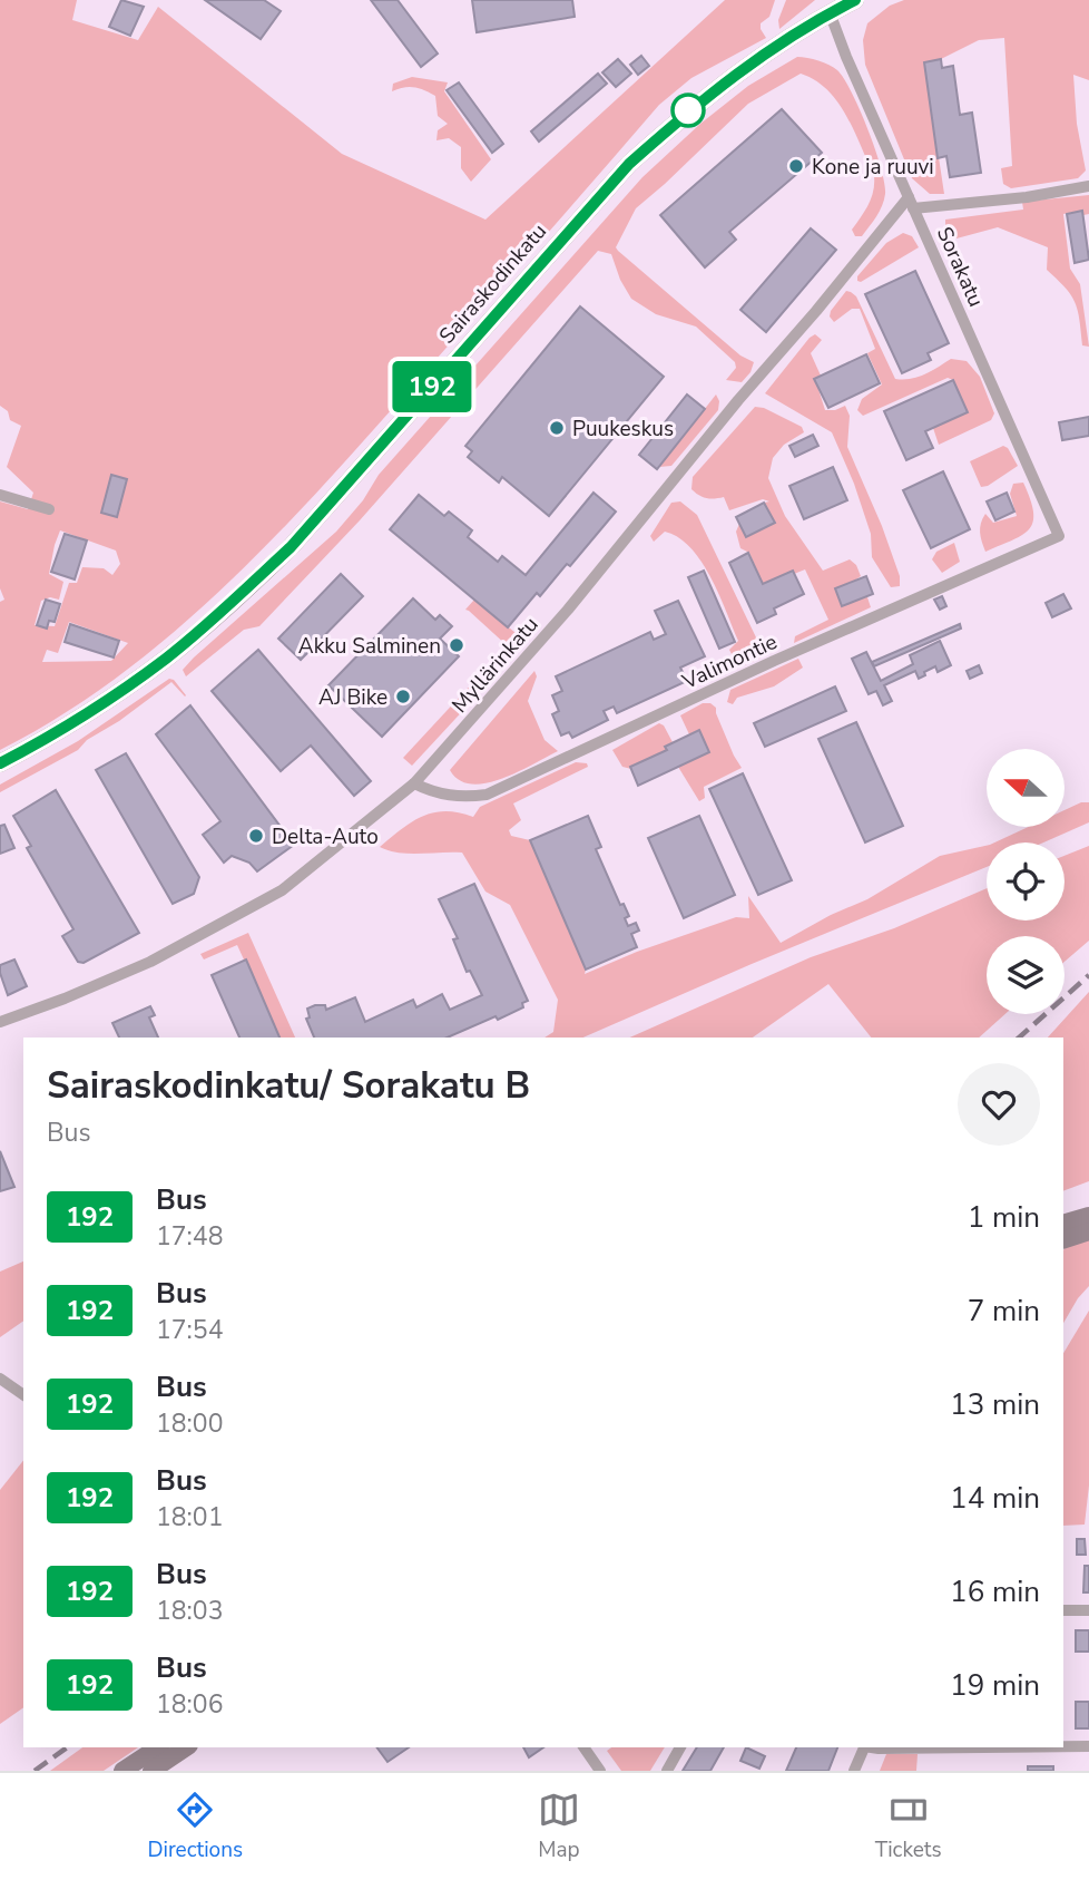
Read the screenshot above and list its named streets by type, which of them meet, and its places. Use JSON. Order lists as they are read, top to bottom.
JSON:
{
  "streets": {
    "main road": ["Sairaskodinkatu"],
    "street": ["Sorakatu", "Valimontie", "Myllärinkatu"]
  },
  "crossings": [
    ["Sorakatu", "Sairaskodinkatu"],
    ["Sorakatu", "Valimontie"],
    ["Sorakatu", "Myllärinkatu"],
    ["Valimontie", "Myllärinkatu"]
  ],
  "places": [
    "Kone ja ruuvi",
    "Puukeskus",
    "Akku Salminen",
    "AJ Bike",
    "Delta-Auto"
  ],
  "lines": ["bus line 192"],
  "north": "left",
  "page": {
    "on_map": "192",
    "heading": ["Sairaskodinkatu/ Sorakatu B", "Bus"],
    "list": [
      {
        "mark": "192",
        "name": "Bus",
        "note": "17:48",
        "value": "1 min"
      },
      {
        "mark": "192",
        "name": "Bus",
        "note": "17:54",
        "value": "7 min"
      },
      {
        "mark": "192",
        "name": "Bus",
        "note": "18:00",
        "value": "13 min"
      },
      {
        "mark": "192",
        "name": "Bus",
        "note": "18:01",
        "value": "14 min"
      },
      {
        "mark": "192",
        "name": "Bus",
        "note": "18:03",
        "value": "16 min"
      },
      {
        "mark": "192",
        "name": "Bus",
        "note": "18:06",
        "value": "19 min"
      }
    ],
    "tabs": ["Directions", "Map", "Tickets"]
  }
}
